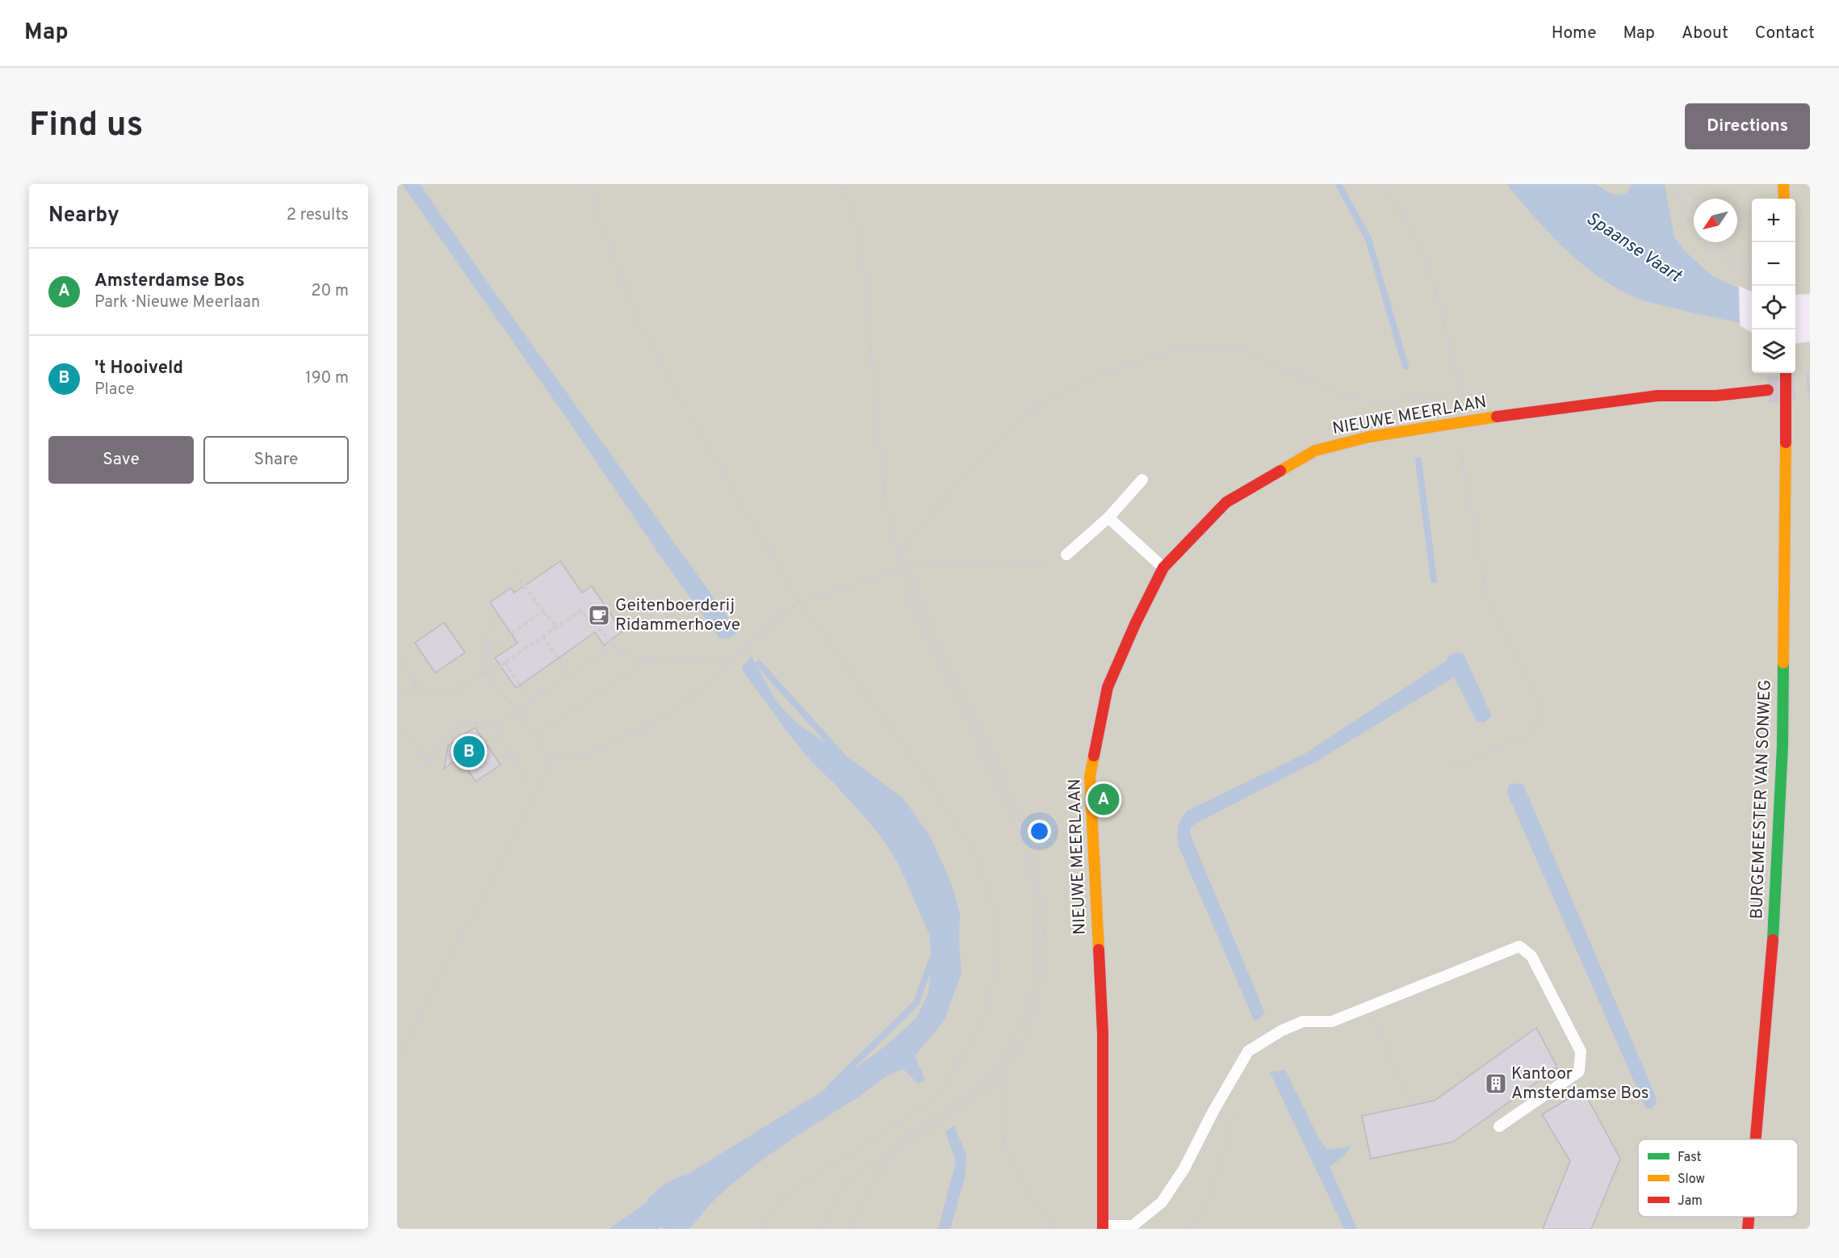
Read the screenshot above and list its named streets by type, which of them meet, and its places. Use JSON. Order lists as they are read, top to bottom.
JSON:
{
  "streets": {
    "main road": ["NIEUWE MEERLAAN", "BURGEMEESTER VAN SONWEG"]
  },
  "water": ["Spaanse Vaart"],
  "places": {
    "cafe": ["Geitenboerderij Ridammerhoeve"],
    "building": ["Kantoor Amsterdamse Bos"]
  },
  "legend": ["Fast", "Slow", "Jam"],
  "north": "bottom left",
  "page": {
    "header": "Map",
    "nav": [
      "Home",
      "Map",
      "About",
      "Contact"
    ],
    "buttons": [
      "Directions",
      ["Save", "Share"]
    ],
    "title": "Find us",
    "heading": ["Nearby", "2 results"],
    "map_buttons": ["+", "−"],
    "list": [
      {
        "mark": "A",
        "name": "Amsterdamse Bos",
        "note": "Park · Nieuwe Meerlaan",
        "value": "20 m"
      },
      {
        "mark": "B",
        "name": "'t Hooiveld",
        "note": "Place",
        "value": "190 m"
      }
    ],
    "pins": ["B", "A"]
  }
}
